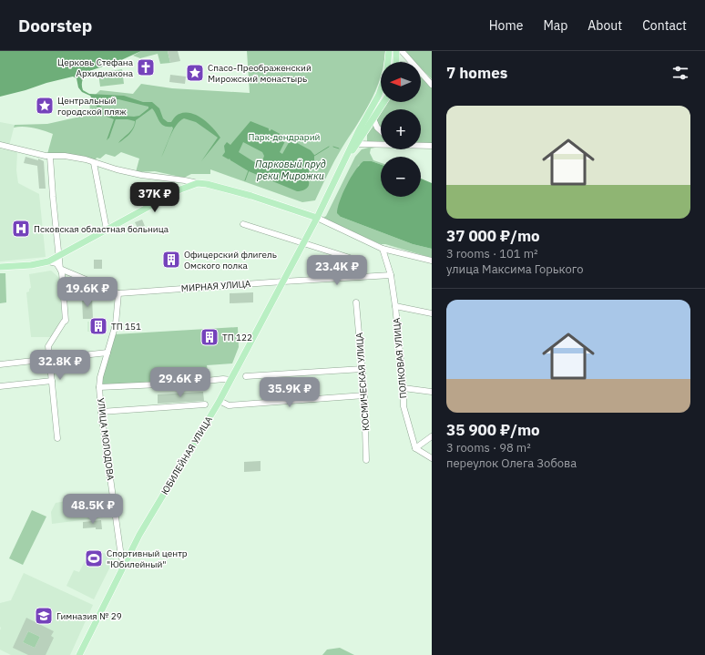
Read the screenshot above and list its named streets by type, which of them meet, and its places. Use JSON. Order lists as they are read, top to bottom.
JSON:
{
  "streets": {
    "main road": ["ЮБИЛЕЙНАЯ УЛИЦА"],
    "street": [
      "МИРНАЯ УЛИЦА",
      "ПОЛКОВАЯ УЛИЦА",
      "КОСМИЧЕСКАЯ УЛИЦА",
      "УЛИЦА МОЛОДОВА"
    ]
  },
  "crossings": [
    ["МИРНАЯ УЛИЦА", "ПОЛКОВАЯ УЛИЦА"],
    ["МИРНАЯ УЛИЦА", "УЛИЦА МОЛОДОВА"],
    ["МИРНАЯ УЛИЦА", "ЮБИЛЕЙНАЯ УЛИЦА"],
    ["УЛИЦА МОЛОДОВА", "ЮБИЛЕЙНАЯ УЛИЦА"]
  ],
  "water": ["Парковый пруд реки Мирожки"],
  "parks": ["Парк-дендрарий"],
  "places": {
    "church": ["Церковь Стефана Архидиакона"],
    "place": ["Спасо-Преображенский Мирожский монастырь", "Центральный городской пляж"],
    "hospital": ["Псковская областная больница"],
    "building": ["Офицерский флигель Омского полка", "ТП 151", "ТП 122"],
    "sports": ["Спортивный центр \"Юбилейный\""],
    "school or university": ["Гимназия № 29"]
  },
  "north": "left",
  "page": {
    "header": "Doorstep",
    "nav": [
      "Home",
      "Map",
      "About",
      "Contact"
    ],
    "heading": "7 homes",
    "map_buttons": ["+", "−"],
    "list": [
      {
        "name": "37 000 ₽/mo",
        "note": "3 rooms · 101 m² · улица Максима Горького"
      },
      {
        "name": "35 900 ₽/mo",
        "note": "3 rooms · 98 m² · переулок Олега Зобова"
      }
    ],
    "price": [
      "37K ₽",
      "23.4K ₽",
      "19.6K ₽",
      "32.8K ₽",
      "29.6K ₽",
      "35.9K ₽",
      "48.5K ₽"
    ]
  }
}
